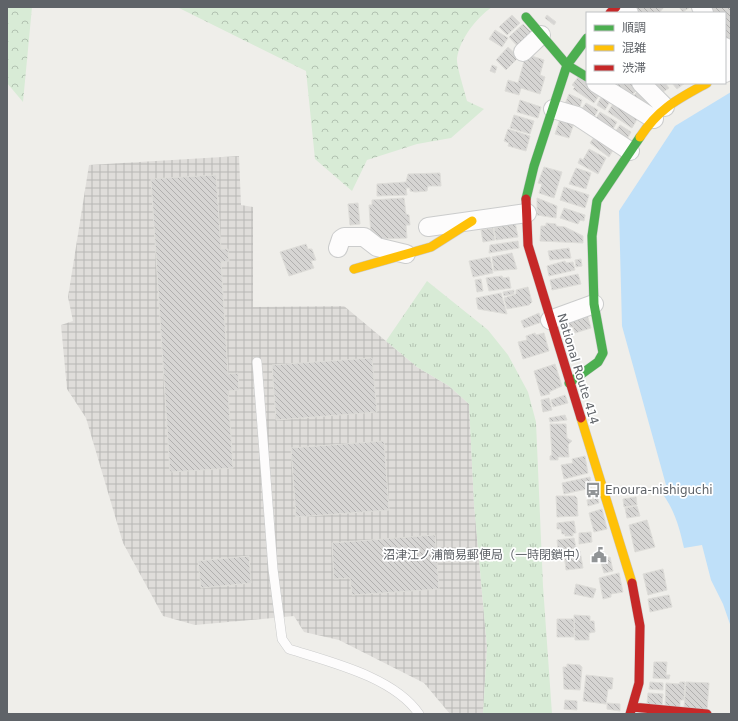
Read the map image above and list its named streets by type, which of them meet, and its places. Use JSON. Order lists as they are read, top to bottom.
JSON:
{
  "streets": {
    "main road": ["National Route 414"]
  },
  "places": {
    "bus stop": ["Enoura-nishiguchi"],
    "public building": ["沼津江ノ浦簡易郵便局（一時閉鎖中）"]
  },
  "legend": ["順調", "混雑", "渋滞"]
}
